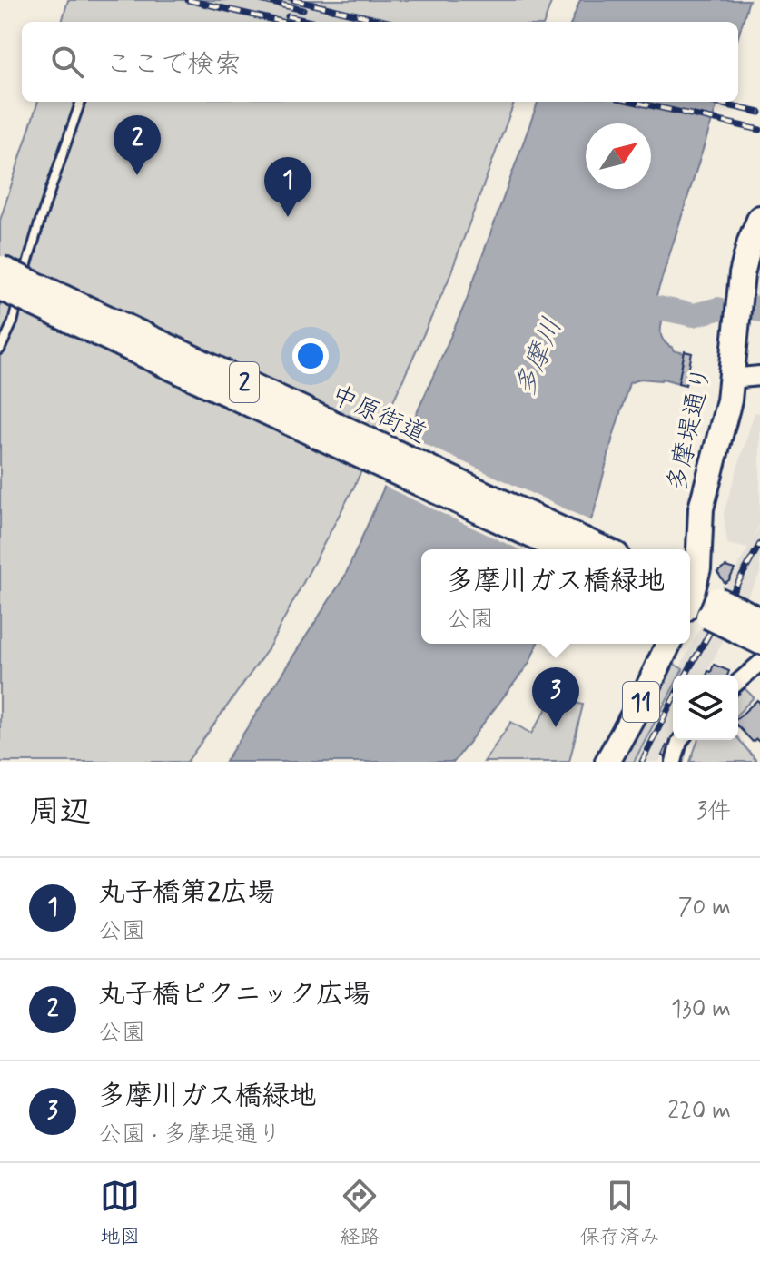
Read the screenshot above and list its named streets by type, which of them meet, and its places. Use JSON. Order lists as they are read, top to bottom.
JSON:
{
  "streets": {
    "main road": [
      "2",
      "中原街道",
      "多摩堤通り",
      "11"
    ]
  },
  "water": ["多摩川"],
  "north": "top right",
  "page": {
    "search": "ここで検索",
    "pins": ["2", "1", "3"],
    "popup": ["多摩川ガス橋緑地", "公園"],
    "heading": ["周辺", "3件"],
    "list": [
      {
        "mark": "1",
        "name": "丸子橋第2広場",
        "note": "公園",
        "value": "70 m"
      },
      {
        "mark": "2",
        "name": "丸子橋ピクニック広場",
        "note": "公園",
        "value": "130 m"
      },
      {
        "mark": "3",
        "name": "多摩川ガス橋緑地",
        "note": "公園 · 多摩堤通り",
        "value": "220 m"
      }
    ],
    "nav": ["地図", "経路", "保存済み"]
  }
}
